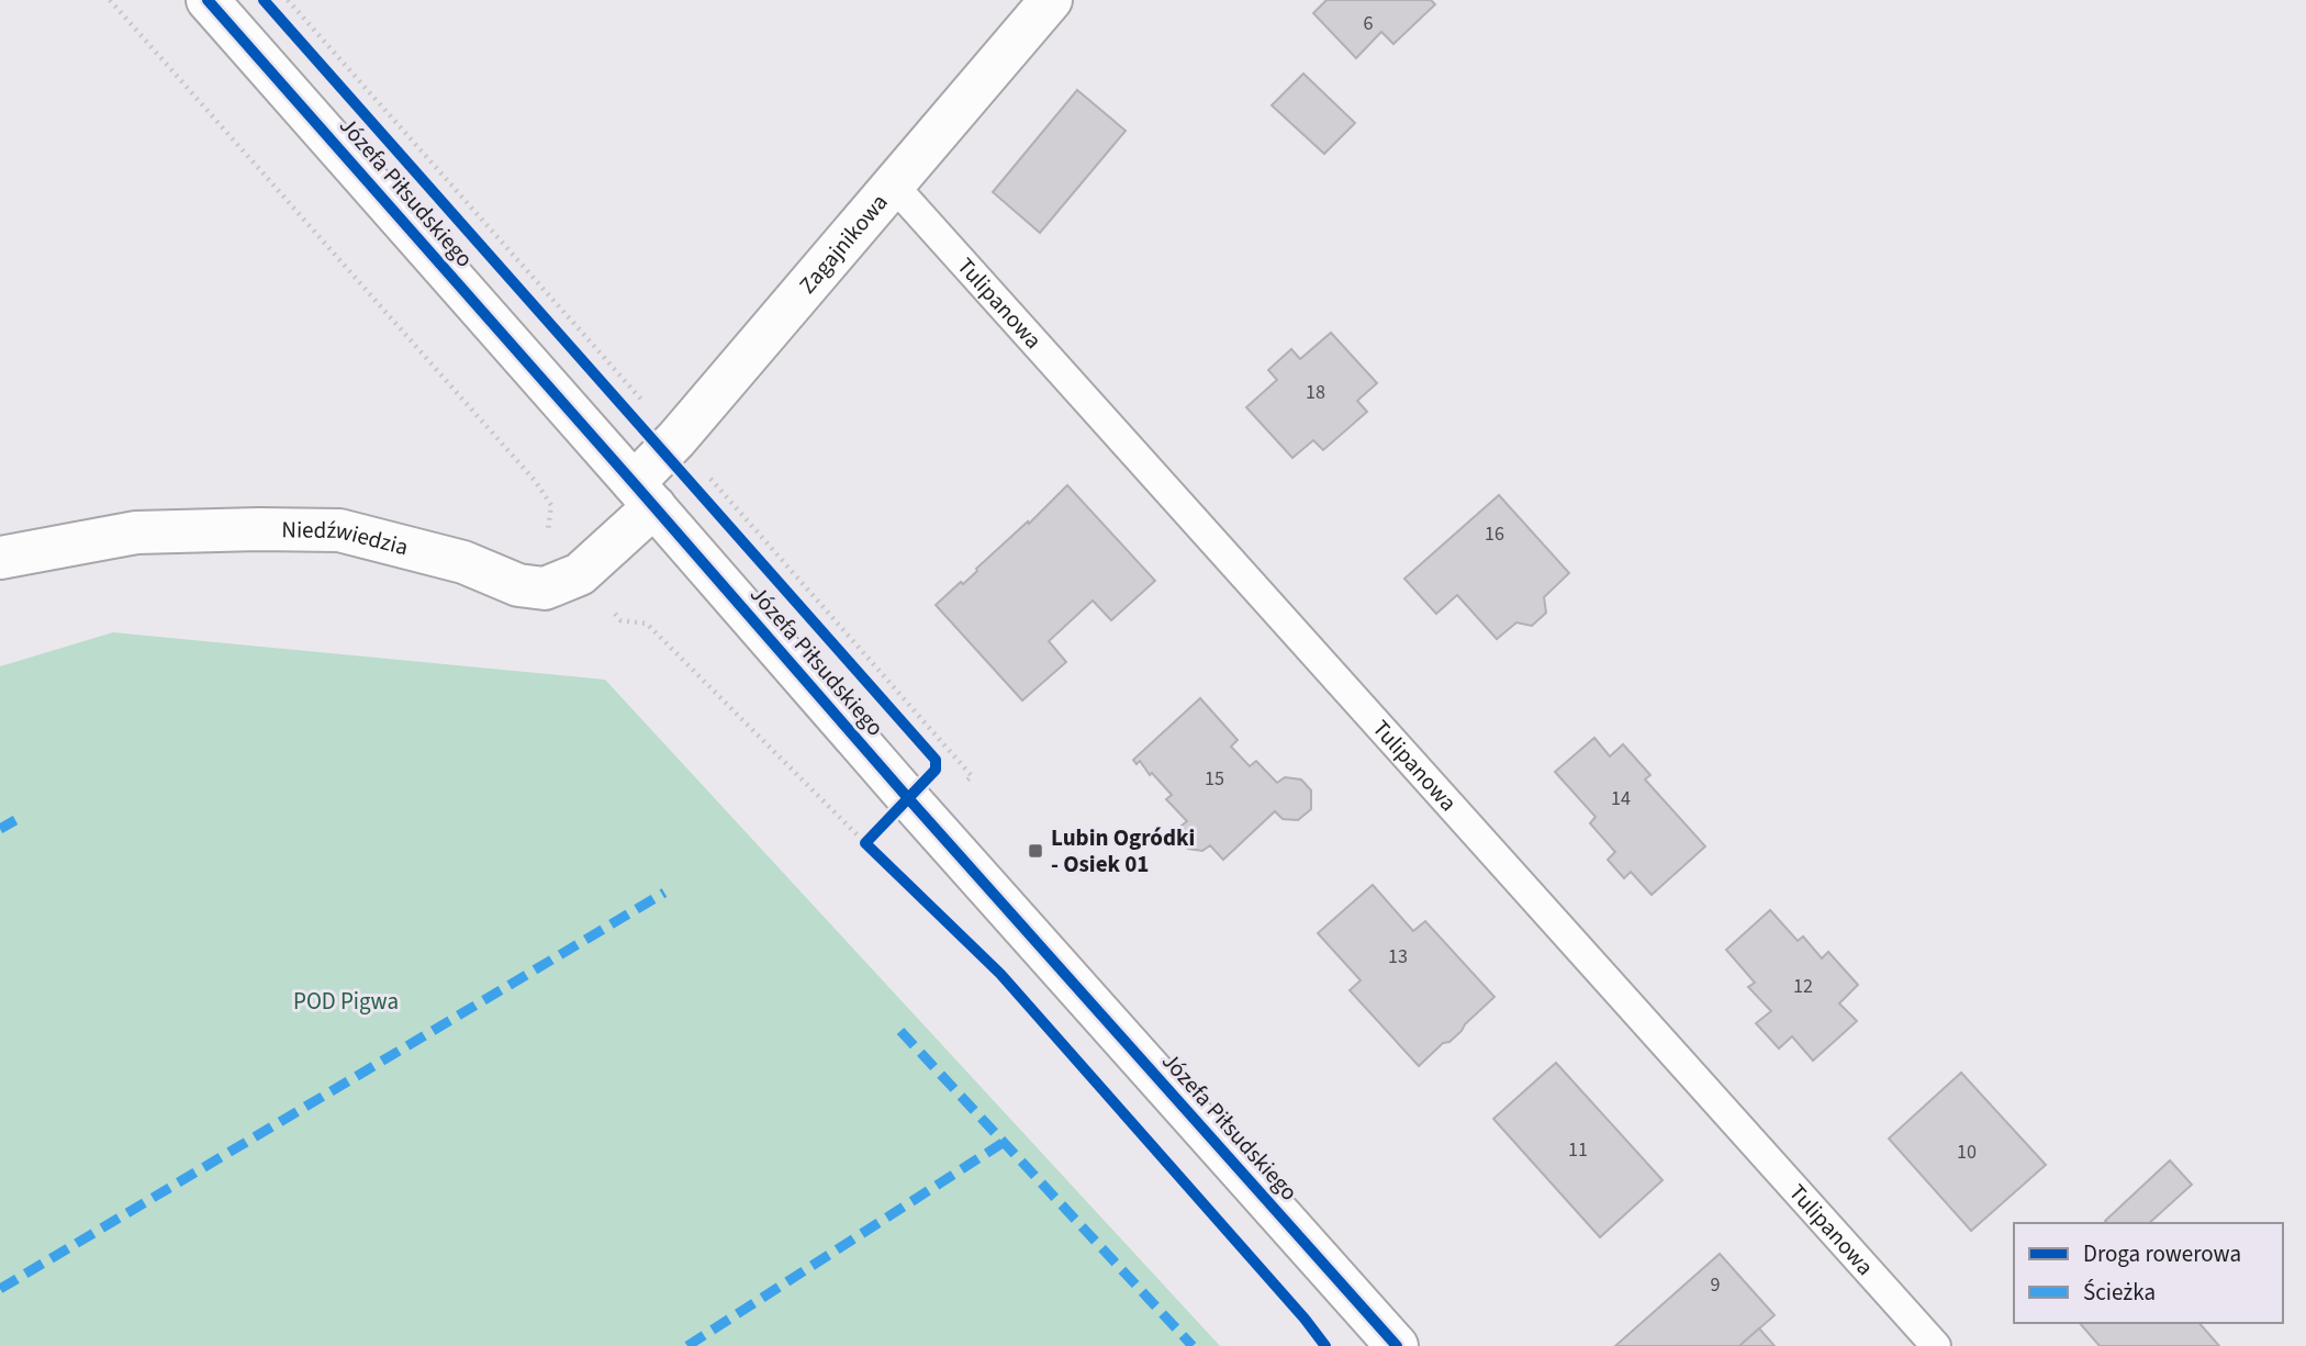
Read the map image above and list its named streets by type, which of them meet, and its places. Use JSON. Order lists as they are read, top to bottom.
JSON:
{
  "streets": {
    "street": ["Józefa Piłsudskiego", "Zagajnikowa", "Niedźwiedzia"],
    "lane": ["Tulipanowa"]
  },
  "crossings": [
    ["Józefa Piłsudskiego", "Zagajnikowa"],
    ["Józefa Piłsudskiego", "Niedźwiedzia"],
    ["Zagajnikowa", "Tulipanowa"],
    ["Zagajnikowa", "Niedźwiedzia"]
  ],
  "parks": ["POD Pigwa"],
  "places": {
    "transit": ["Lubin Ogródki - Osiek 01"]
  },
  "house_numbers": [
    "6",
    "18",
    "16",
    "15",
    "14",
    "13",
    "12",
    "11",
    "10",
    "9"
  ],
  "legend": ["Droga rowerowa", "Ścieżka"]
}
